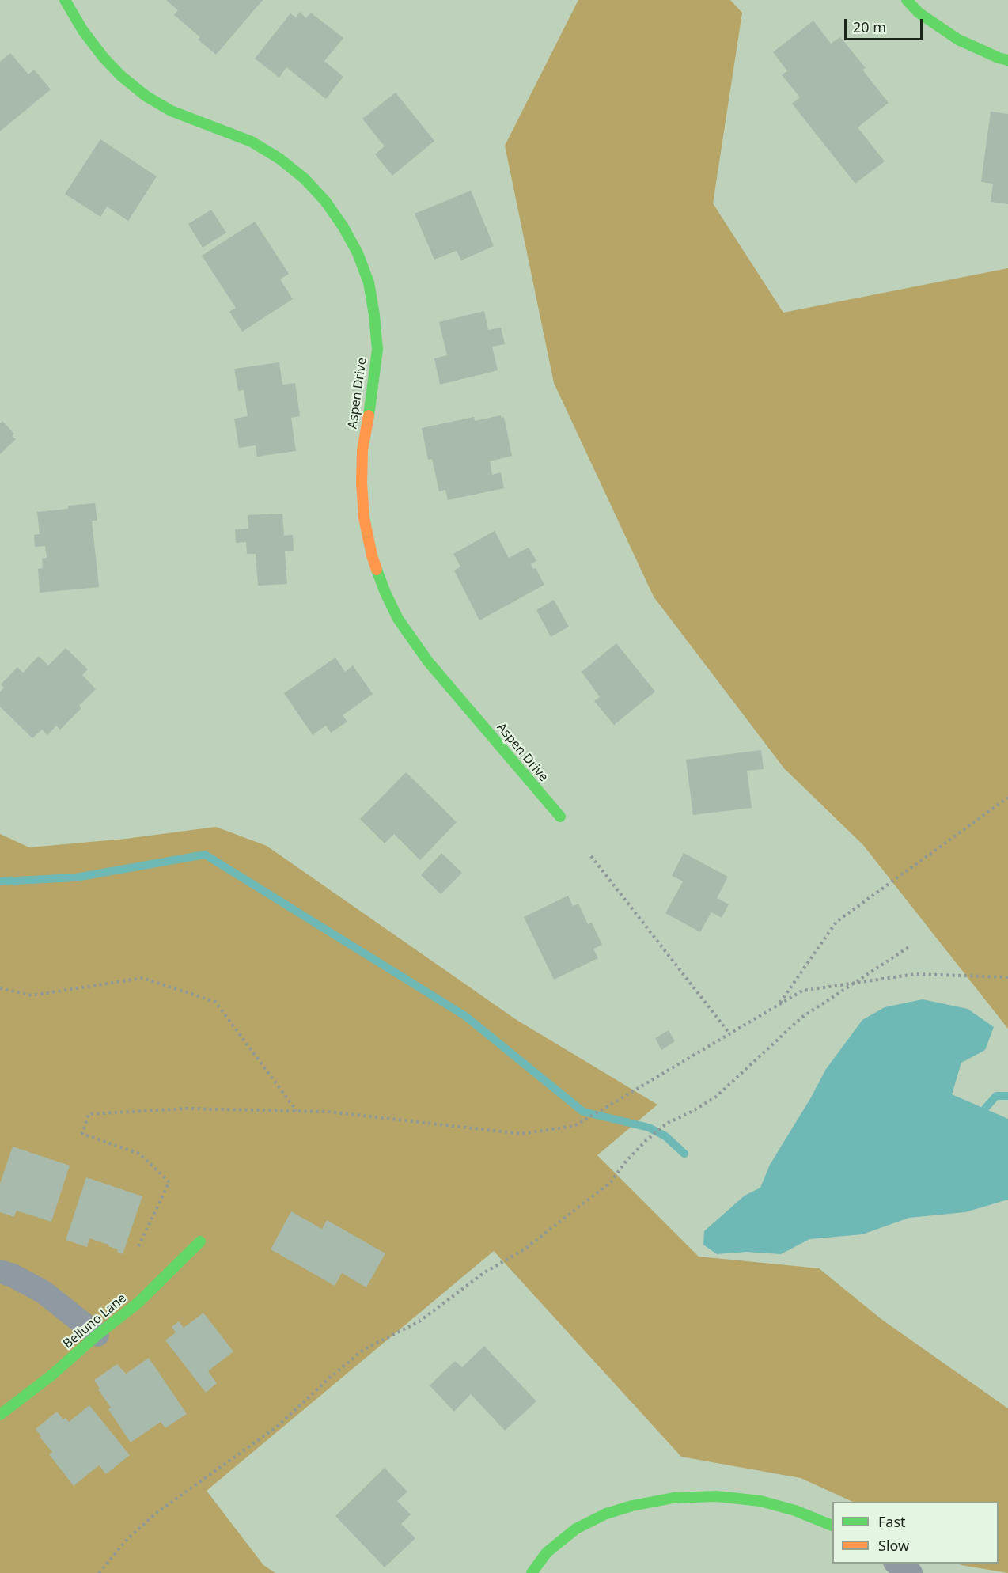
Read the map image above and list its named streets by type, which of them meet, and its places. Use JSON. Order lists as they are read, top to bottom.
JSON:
{
  "streets": {
    "street": ["Aspen Drive", "Belluno Lane"]
  },
  "legend": ["Fast", "Slow"],
  "scale_bar": "20 m"
}
